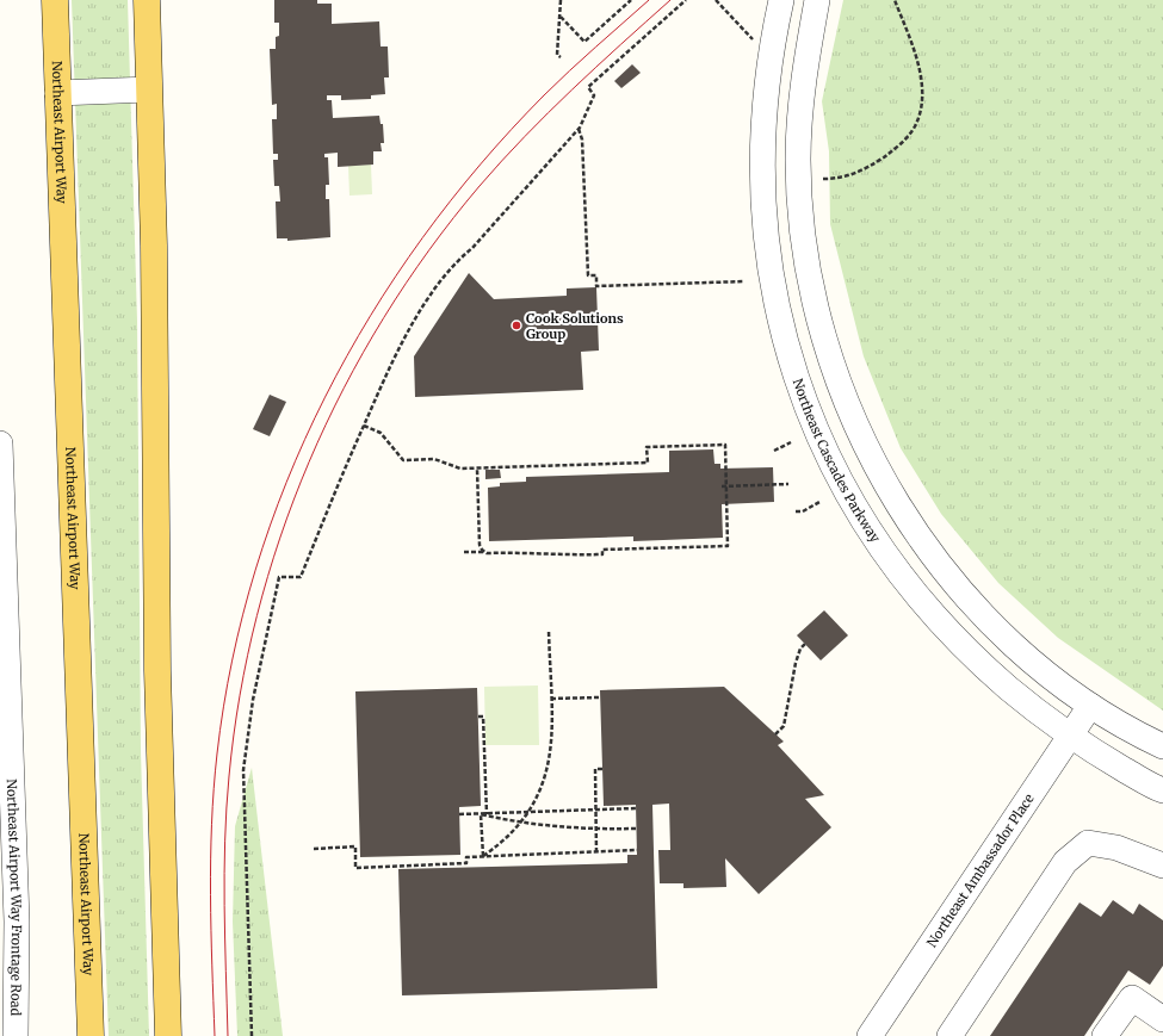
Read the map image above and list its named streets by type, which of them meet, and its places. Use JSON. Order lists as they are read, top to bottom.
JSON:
{
  "streets": {
    "main road": ["Northeast Airport Way"],
    "street": ["Northeast Cascades Parkway", "Northeast Ambassador Place", "Northeast Airport Way Frontage Road"]
  },
  "crossings": [
    ["Northeast Cascades Parkway", "Northeast Ambassador Place"]
  ],
  "places": ["Cook Solutions Group"]
}
